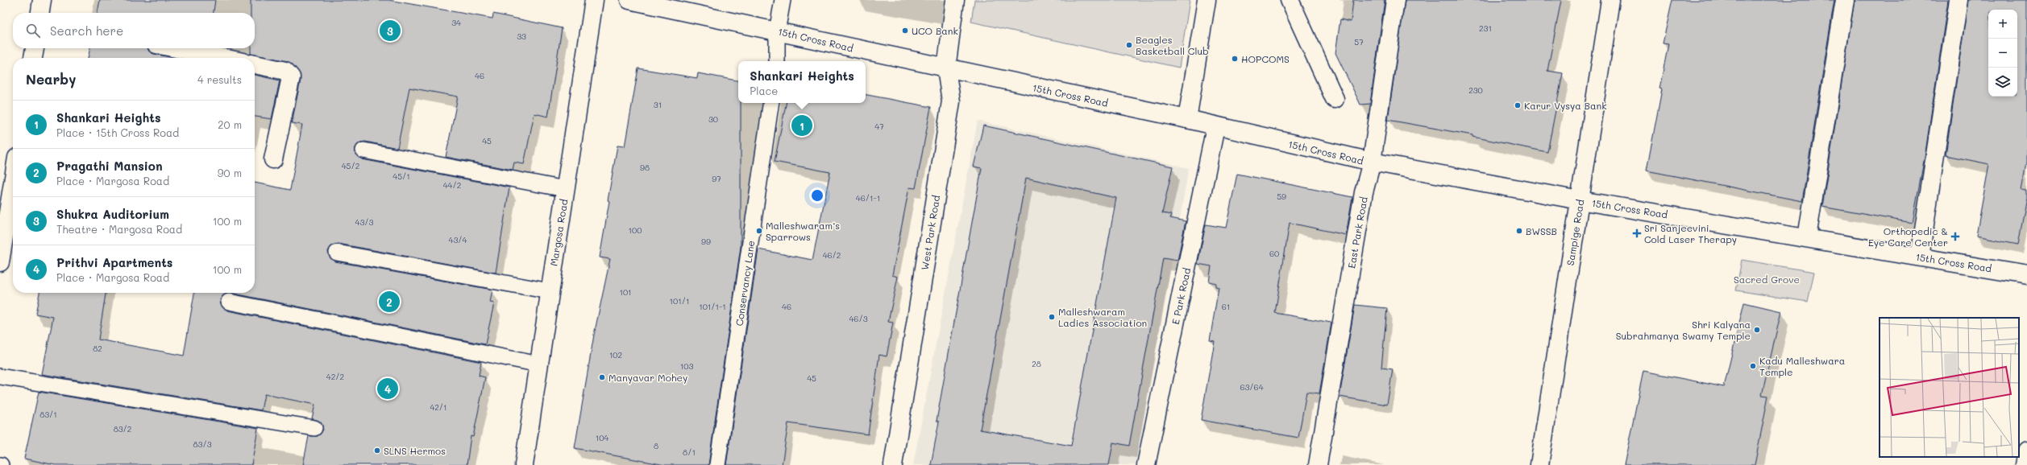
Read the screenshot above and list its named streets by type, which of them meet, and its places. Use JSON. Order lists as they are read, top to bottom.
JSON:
{
  "streets": {
    "street": [
      "15th Cross Road",
      "Margosa Road",
      "West Park Road",
      "East Park Road",
      "Sampige Road",
      "E Park Road"
    ],
    "lane": ["Conservancy Lane"]
  },
  "crossings": [
    ["15th Cross Road", "West Park Road"],
    ["15th Cross Road", "East Park Road"],
    ["15th Cross Road", "Sampige Road"],
    ["15th Cross Road", "E Park Road"]
  ],
  "parks": ["Sacred Grove"],
  "places": {
    "other": [
      "UCO Bank",
      "Beagles Basketball Club",
      "HOPCOMS",
      "Karur Vysya Bank",
      "Malleshwaram’s Sparrows",
      "BWSSB",
      "Malleshwaram Ladies Association",
      "Shri Kalyana Subrahmanya Swamy Temple",
      "Kadu Malleshwara Temple",
      "Manyavar Mohey",
      "SLNS Hermos"
    ],
    "health": ["Sri Sanjeevini Cold Laser Therapy", "Orthopedic & Eye Care Center"]
  },
  "house_numbers": [
    "34",
    "231",
    "33",
    "57",
    "46",
    "230",
    "31",
    "30",
    "47",
    "45",
    "45/2",
    "98",
    "45/1",
    "97",
    "44/2",
    "59",
    "46/1-1",
    "43/3",
    "100",
    "43/4",
    "99",
    "60",
    "46/2",
    "101",
    "101/1",
    "101/1-1",
    "46",
    "61",
    "46/3",
    "82",
    "102",
    "28",
    "103",
    "42/2",
    "45",
    "63/64",
    "42/1",
    "83/1",
    "83/2",
    "104",
    "83/3",
    "8",
    "8/1"
  ],
  "page": {
    "map_buttons": ["+", "−"],
    "search": "Search here",
    "pins": [
      "3",
      "1",
      "2",
      "4"
    ],
    "heading": ["Nearby", "4 results"],
    "popup": ["Shankari Heights", "Place"],
    "list": [
      {
        "mark": "1",
        "name": "Shankari Heights",
        "note": "Place · 15th Cross Road",
        "value": "20 m"
      },
      {
        "mark": "2",
        "name": "Pragathi Mansion",
        "note": "Place · Margosa Road",
        "value": "90 m"
      },
      {
        "mark": "3",
        "name": "Shukra Auditorium",
        "note": "Theatre · Margosa Road",
        "value": "100 m"
      },
      {
        "mark": "4",
        "name": "Prithvi Apartments",
        "note": "Place · Margosa Road",
        "value": "100 m"
      }
    ]
  }
}
